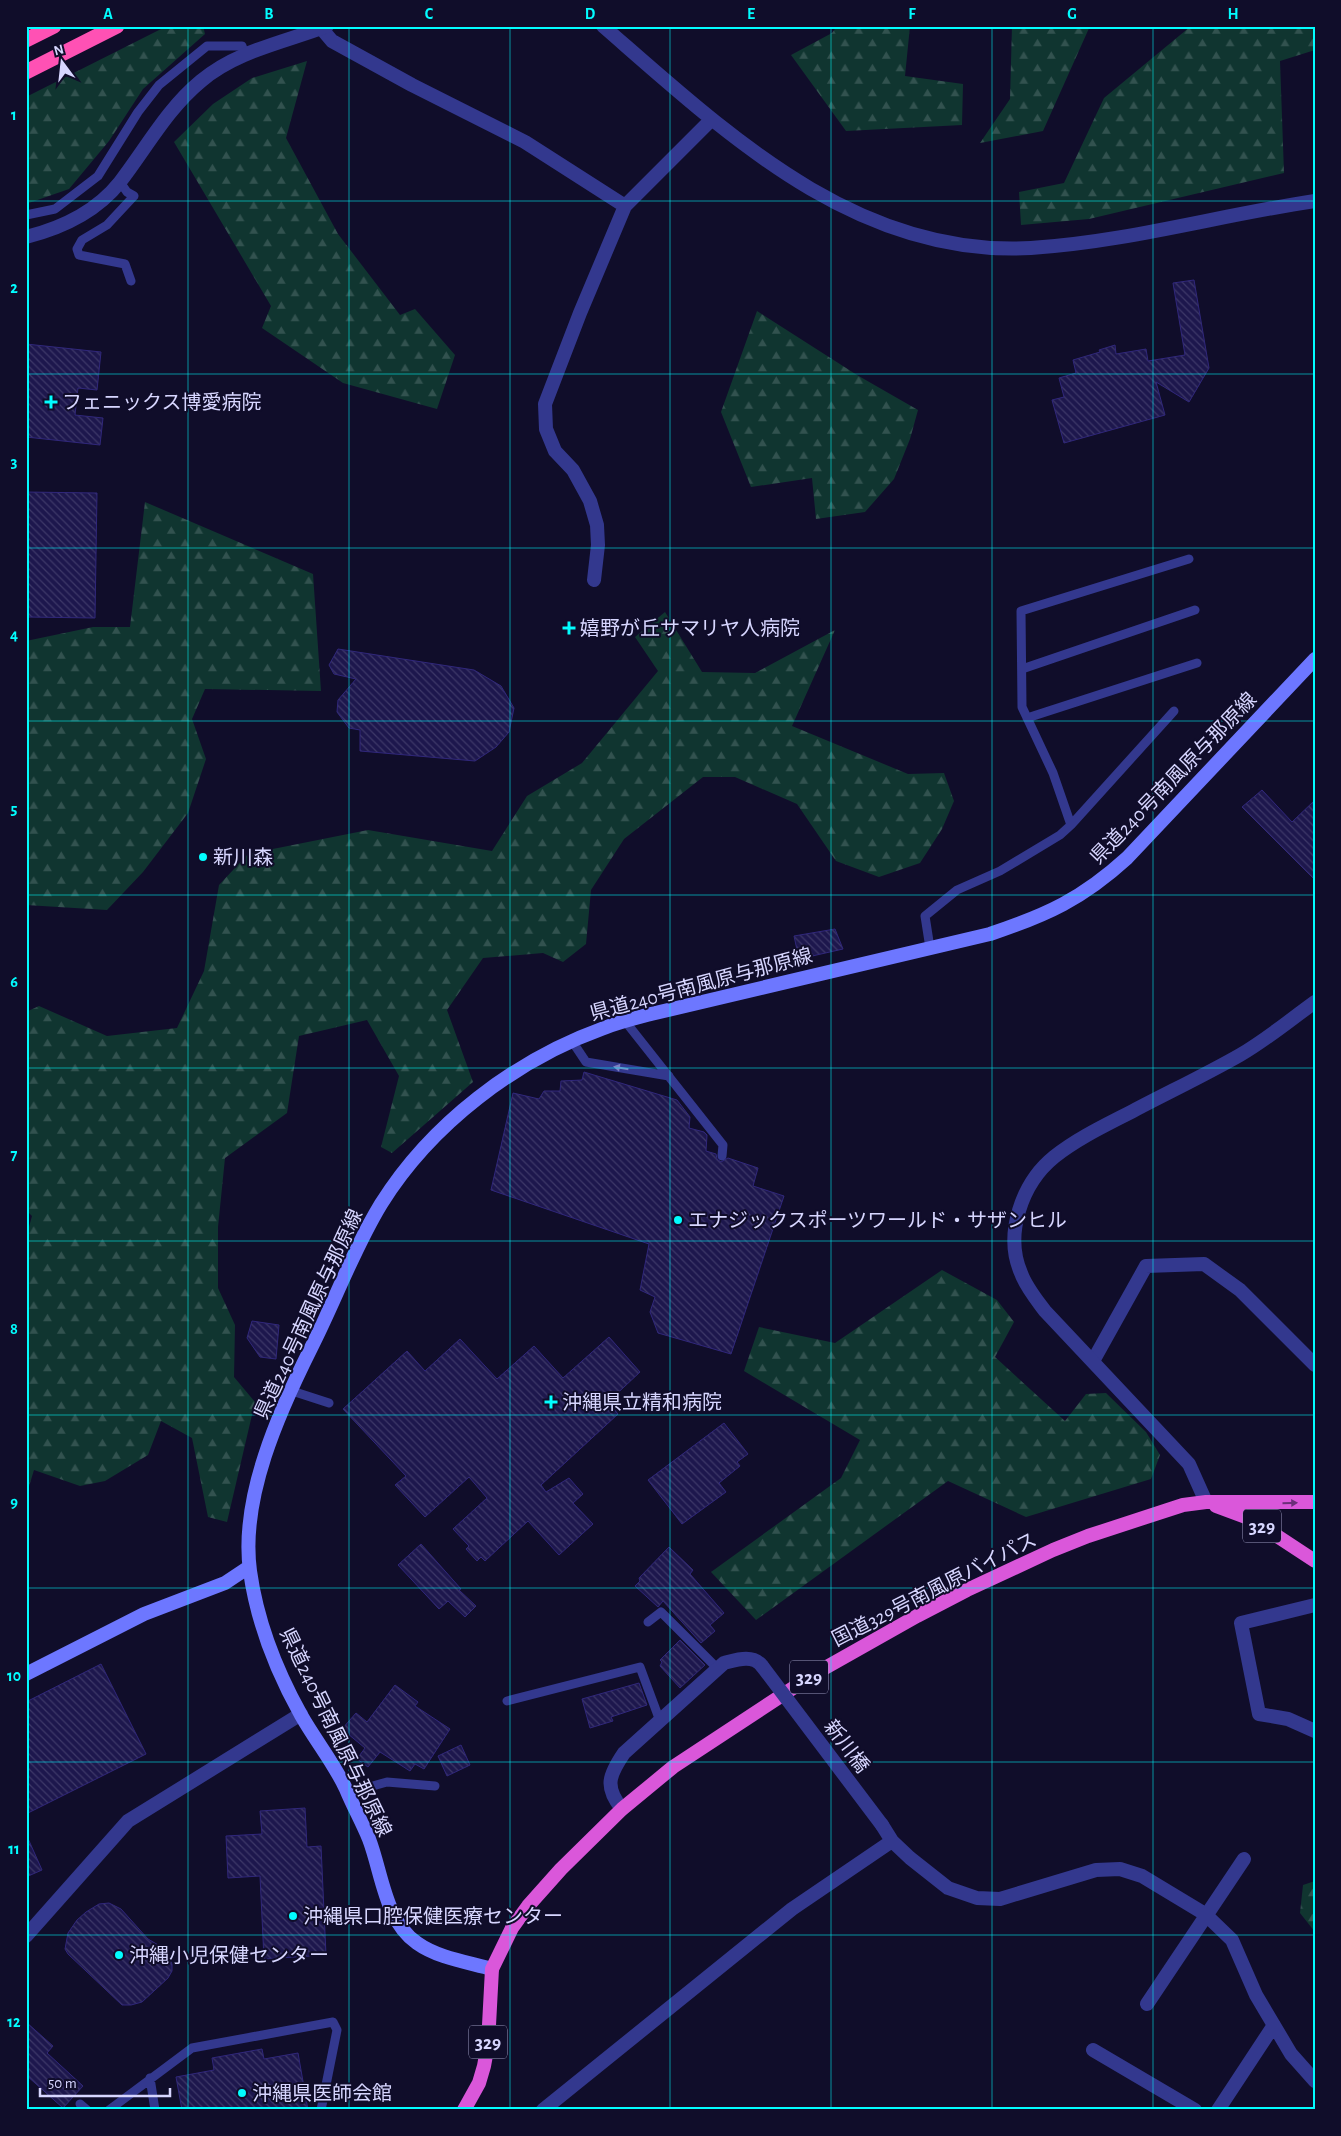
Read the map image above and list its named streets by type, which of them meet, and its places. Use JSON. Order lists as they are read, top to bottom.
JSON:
{
  "streets": {
    "highway": ["329", "国道329号南風原バイパス"],
    "main road": ["県道240号南風原与那原線"],
    "street": ["新川橋"]
  },
  "crossings": [
    ["県道240号南風原与那原線", "国道329号南風原バイパス"],
    ["329", "国道329号南風原バイパス"]
  ],
  "places": {
    "health": ["フェニックス博愛病院", "嬉野が丘サマリヤ人病院", "沖縄県立精和病院"],
    "other": [
      "新川森",
      "エナジックスポーツワールド・サザンヒル",
      "沖縄県口腔保健医療センター",
      "沖縄小児保健センター",
      "沖縄県医師会館"
    ]
  },
  "scale_bar": "50 m",
  "north": "top",
  "grid": {
    "columns": [
      "A",
      "B",
      "C",
      "D",
      "E",
      "F",
      "G",
      "H"
    ],
    "rows": [
      "1",
      "2",
      "3",
      "4",
      "5",
      "6",
      "7",
      "8",
      "9",
      "10",
      "11",
      "12"
    ]
  }
}
